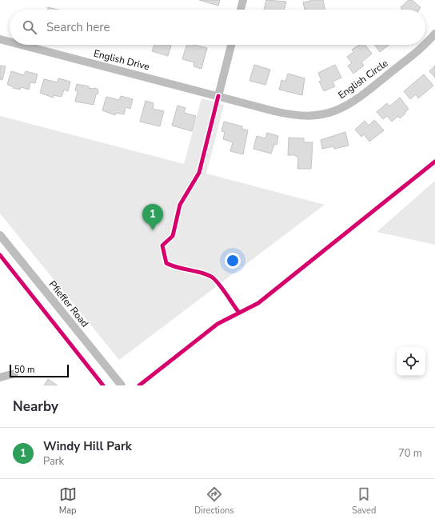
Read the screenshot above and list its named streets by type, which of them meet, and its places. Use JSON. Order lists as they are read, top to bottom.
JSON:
{
  "streets": {
    "street": ["English Drive", "English Circle", "Pfieffer Road"]
  },
  "crossings": [
    ["English Drive", "English Circle"]
  ],
  "scale_bar": "50 m",
  "page": {
    "search": "Search here",
    "pins": "1",
    "scale": "50 m",
    "heading": "Nearby",
    "list": [
      {
        "mark": "1",
        "name": "Windy Hill Park",
        "note": "Park",
        "value": "70 m"
      }
    ],
    "nav": ["Map", "Directions", "Saved"]
  }
}
